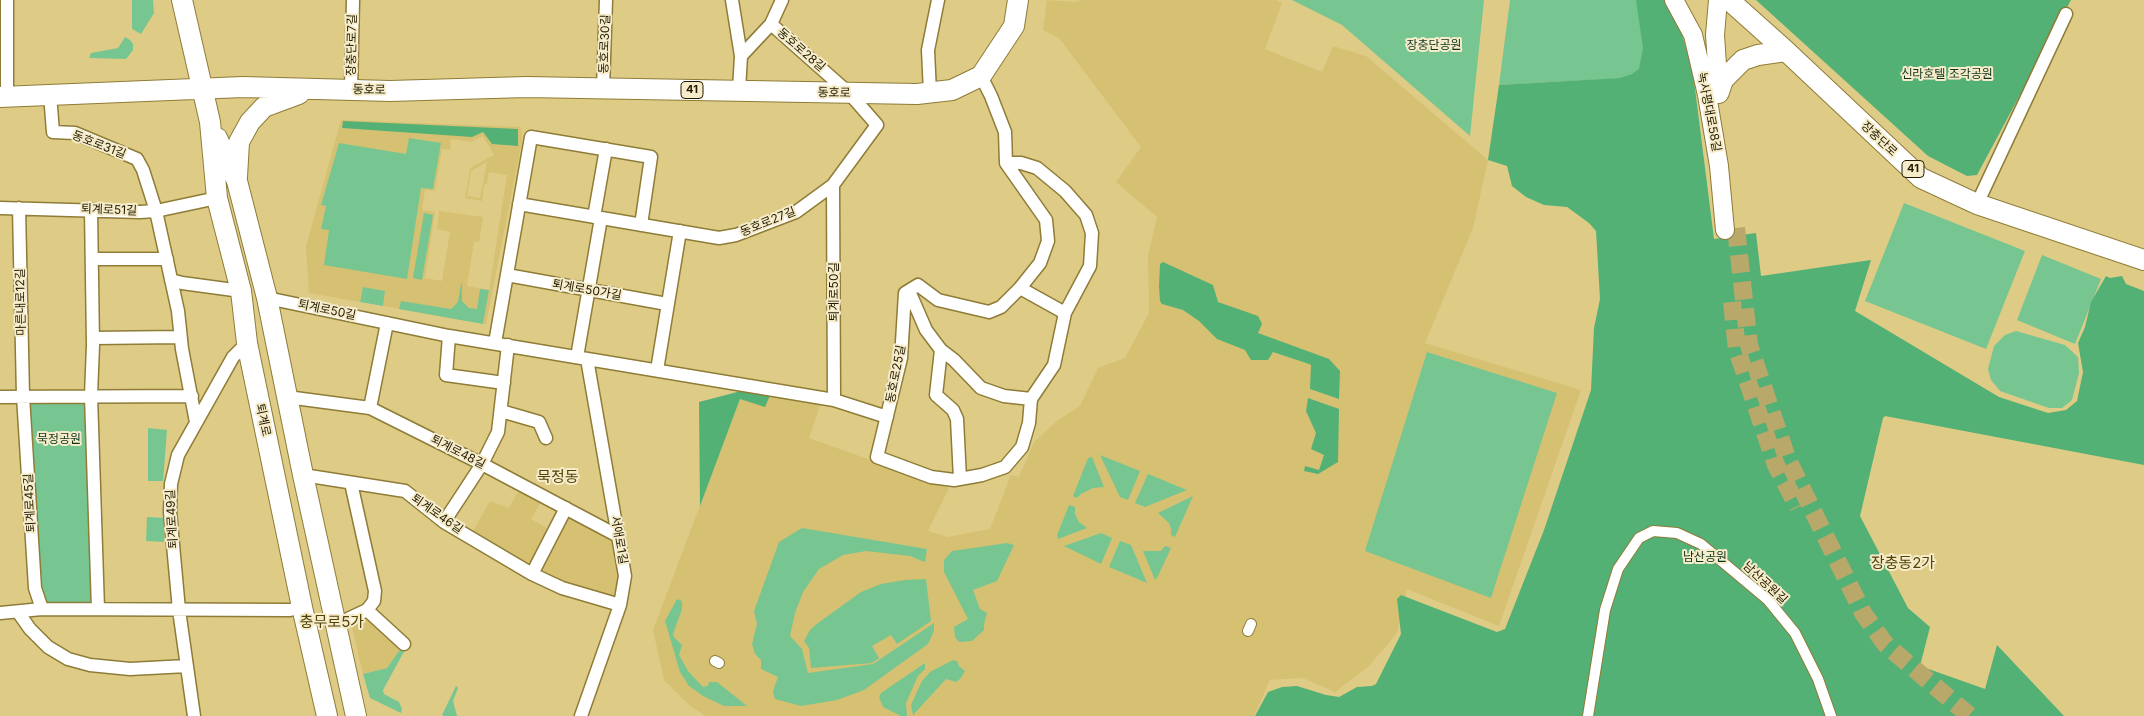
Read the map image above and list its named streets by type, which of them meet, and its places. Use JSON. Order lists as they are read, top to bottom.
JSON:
{
  "streets": {
    "main road": [
      "동호로",
      "41",
      "녹사평대로58길",
      "장충단로",
      "퇴계로"
    ],
    "street": [
      "동호로30길",
      "장충단로7길",
      "동호로28길",
      "동호로31길",
      "퇴계로51길",
      "동호로27길",
      "퇴계로50가길",
      "퇴계로50길",
      "마른내로12길",
      "동호로25길",
      "퇴계로48길",
      "퇴계로45길",
      "퇴계로46길",
      "퇴계로49길",
      "서애로1길",
      "남산공원길"
    ]
  },
  "crossings": [
    ["동호로30길", "동호로"],
    ["장충단로7길", "동호로"],
    ["동호로28길", "동호로"],
    ["동호로28길", "동호로27길"],
    ["동호로", "동호로31길"],
    ["동호로", "동호로27길"],
    ["동호로", "퇴계로"],
    ["동호로31길", "퇴계로51길"],
    ["동호로31길", "퇴계로49길"],
    ["퇴계로51길", "마른내로12길"],
    ["퇴계로51길", "퇴계로"],
    ["동호로27길", "퇴계로50길"],
    ["퇴계로50길", "동호로25길"],
    ["퇴계로50길", "퇴계로"],
    ["퇴계로50길", "서애로1길"],
    ["마른내로12길", "퇴계로45길"],
    ["퇴계로", "퇴계로48길"],
    ["퇴계로", "퇴계로46길"],
    ["퇴계로", "퇴계로49길"],
    ["퇴계로48길", "서애로1길"],
    ["퇴계로46길", "서애로1길"]
  ],
  "districts": ["묵정동", "장충동2가", "충무로5가"],
  "parks": [
    "장충단공원",
    "신라호텔 조각공원",
    "묵정공원",
    "남산공원"
  ]
}
